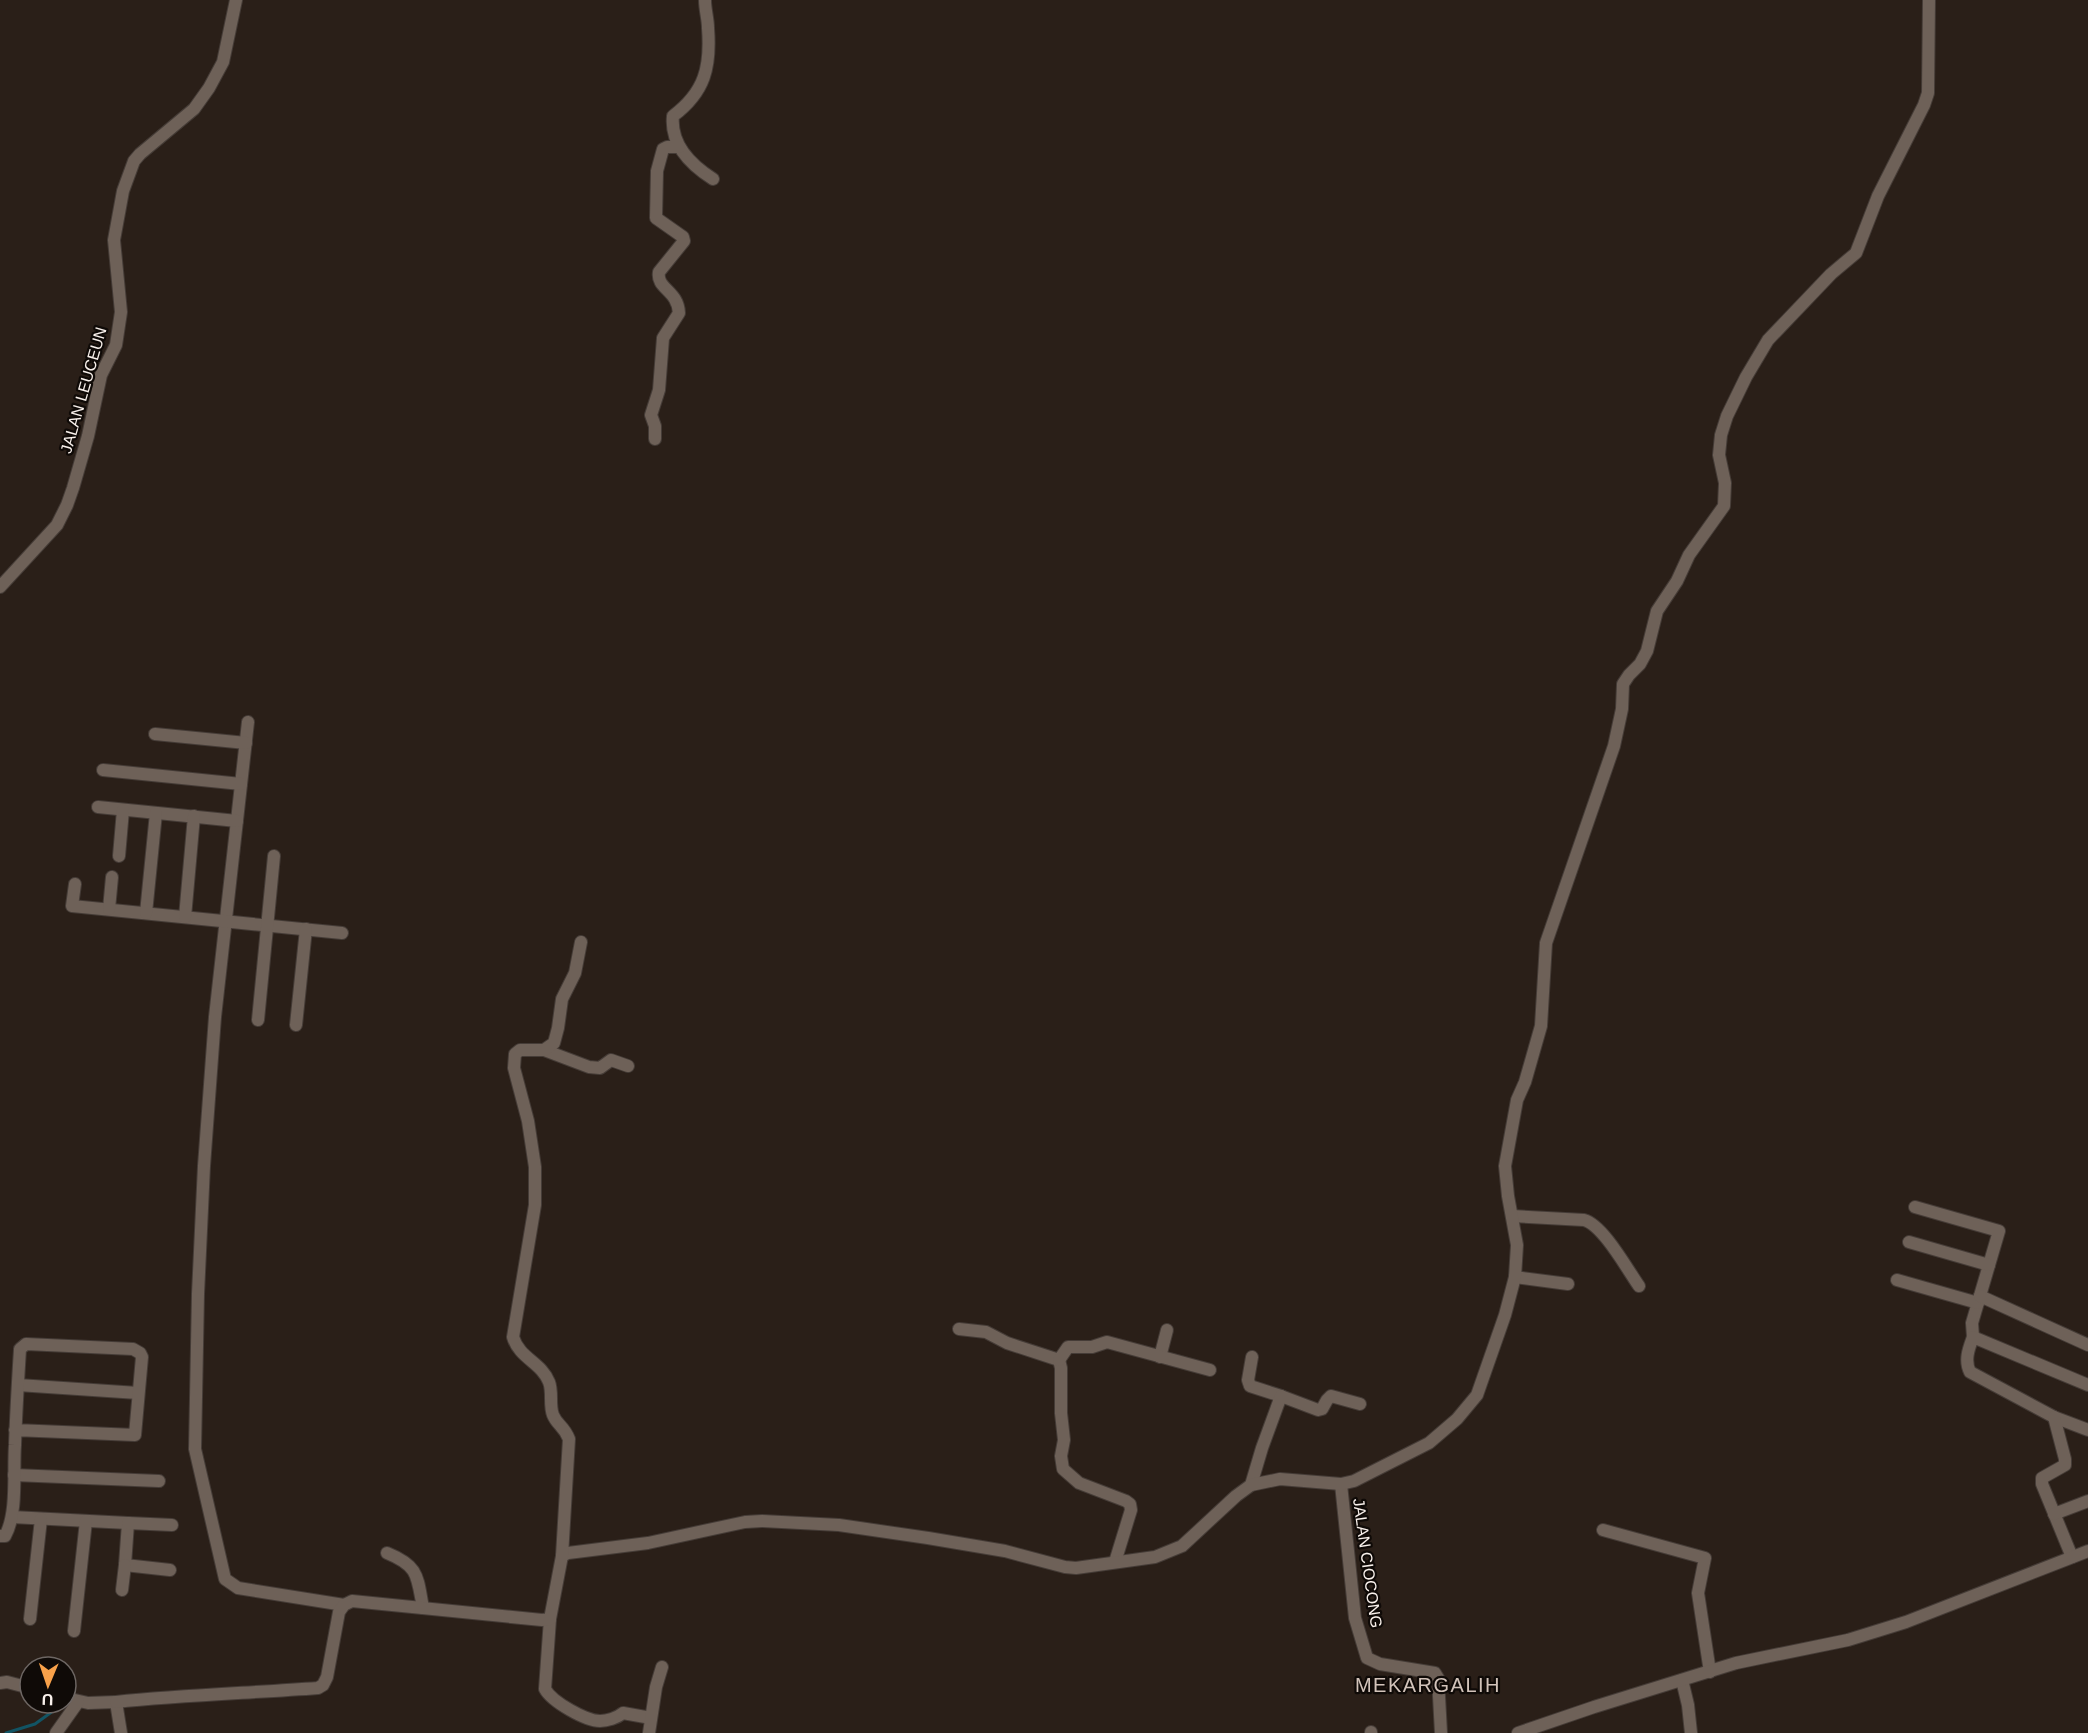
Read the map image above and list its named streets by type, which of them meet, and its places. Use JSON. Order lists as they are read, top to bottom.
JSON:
{
  "streets": {
    "street": ["JALAN LEUCEUN", "JALAN CIOCONG"]
  },
  "districts": ["MEKARGALIH"],
  "north": "bottom"
}
